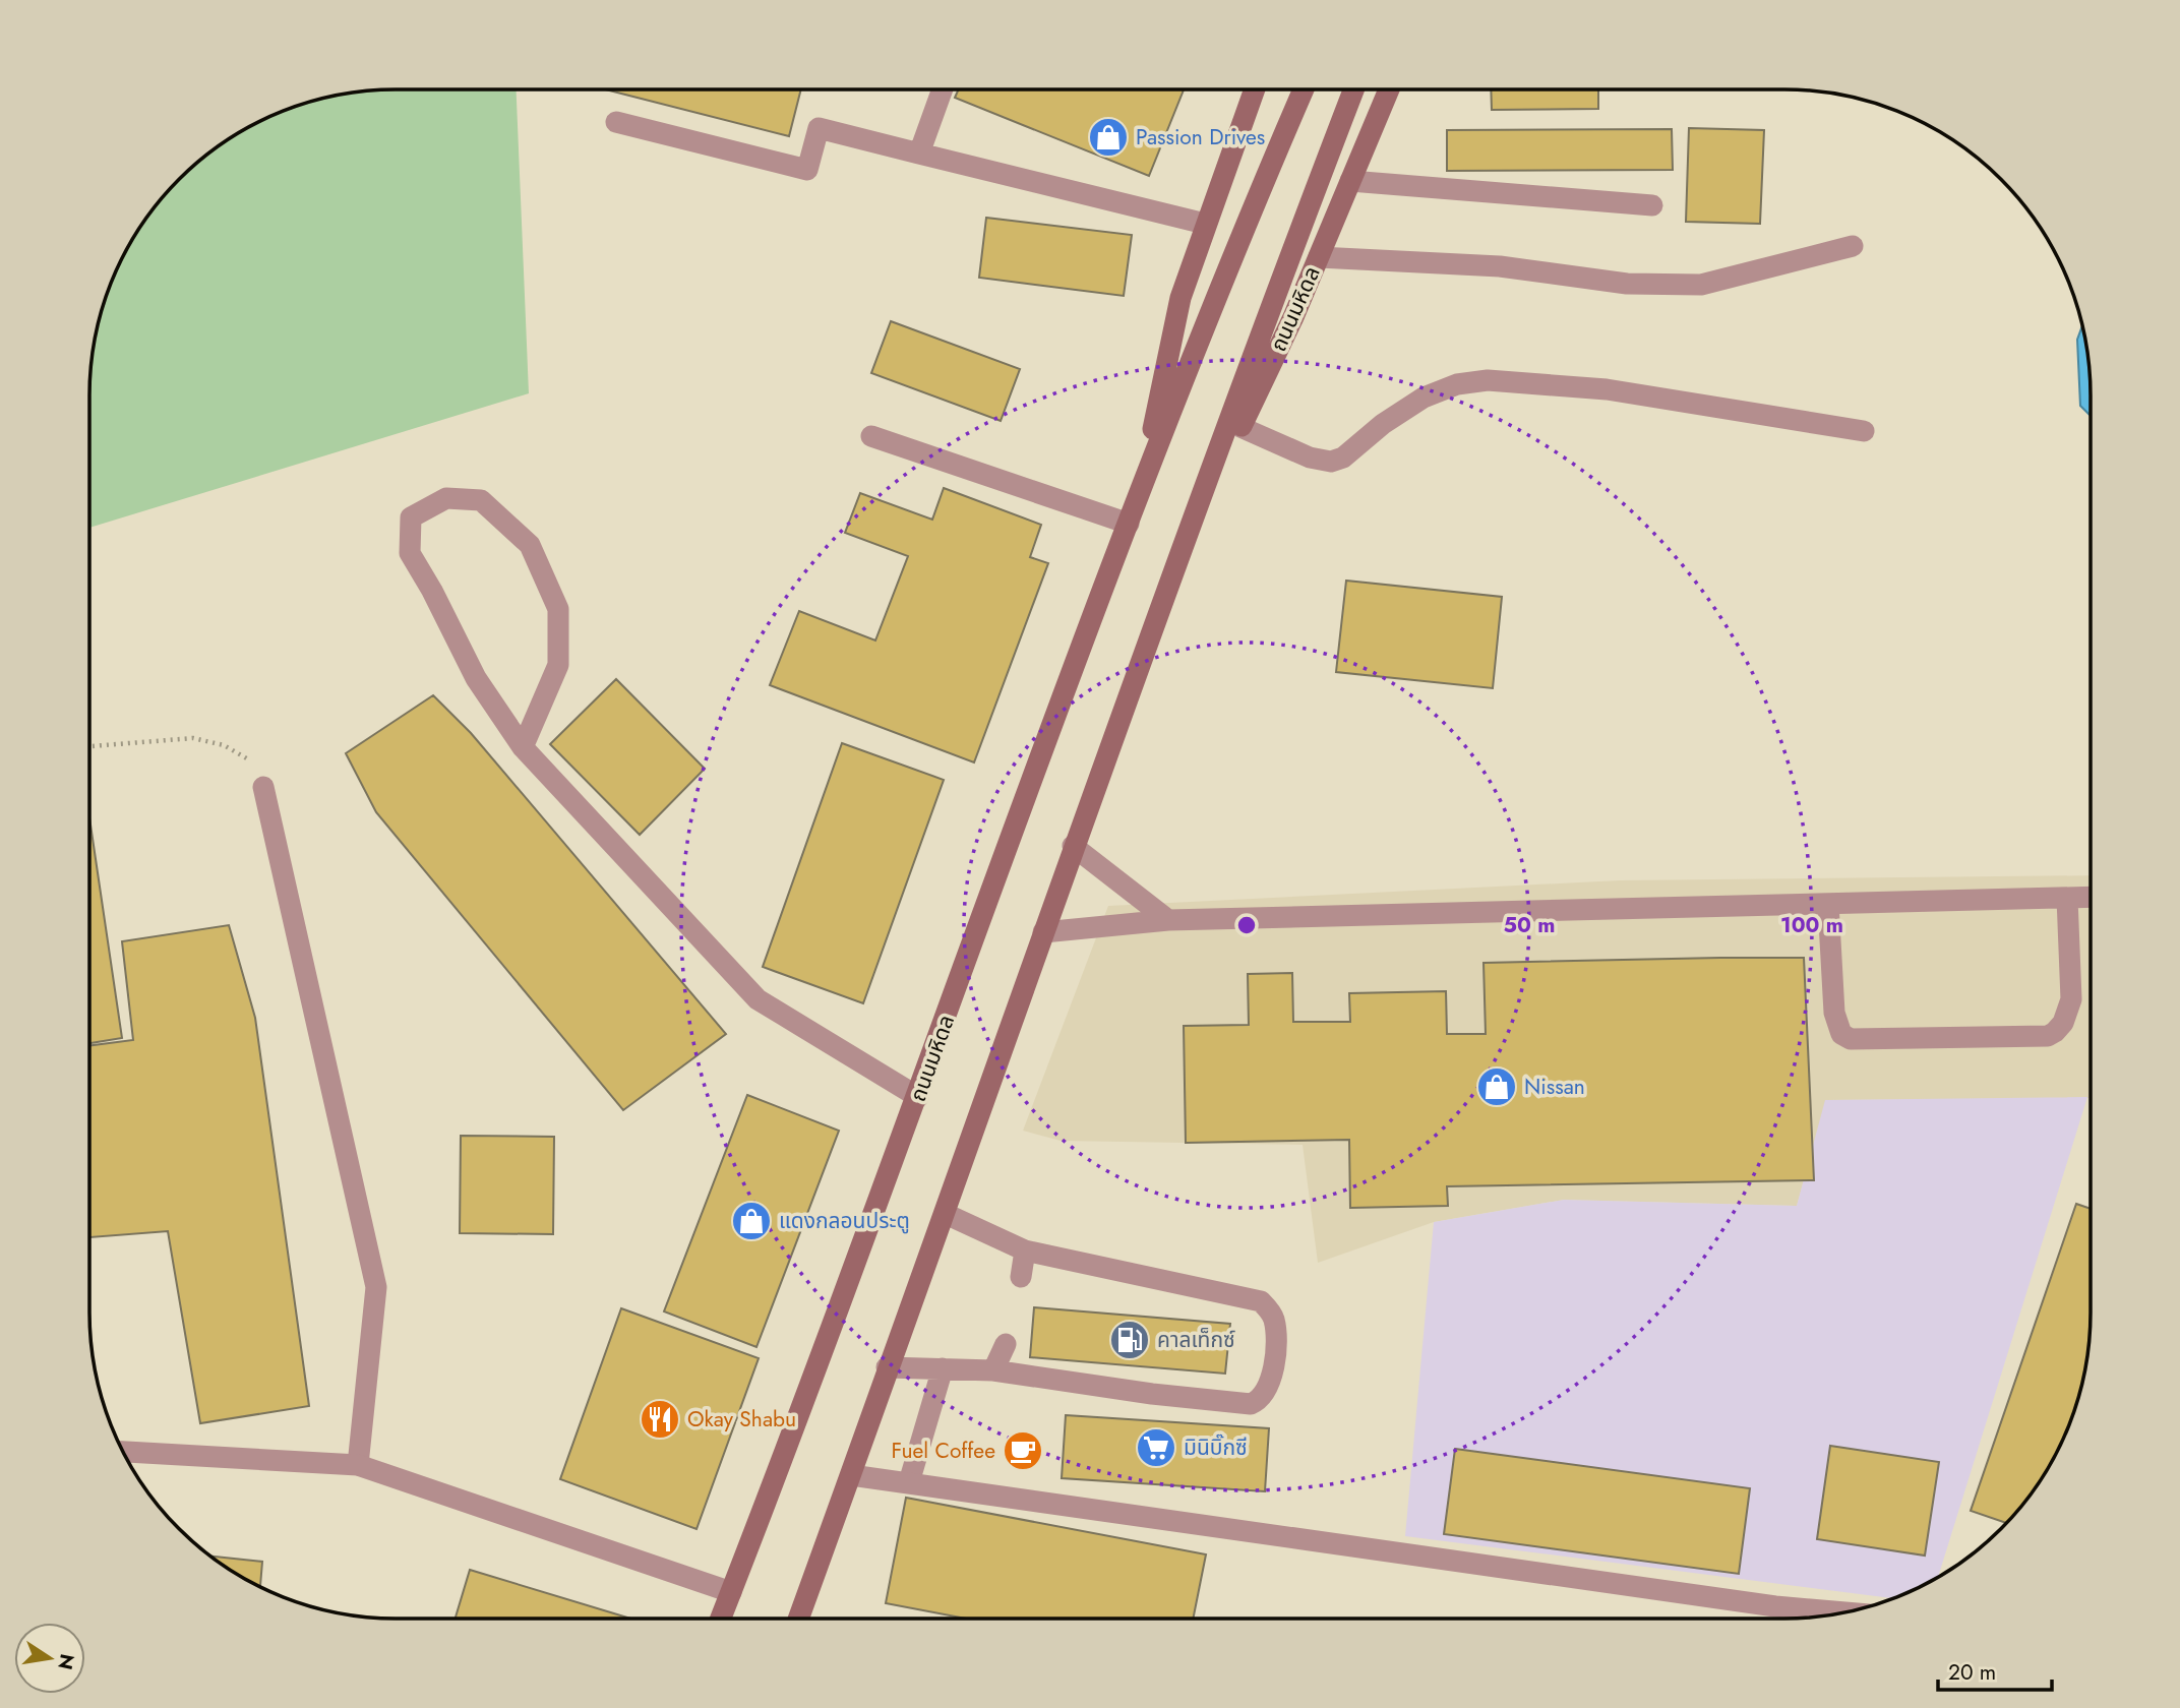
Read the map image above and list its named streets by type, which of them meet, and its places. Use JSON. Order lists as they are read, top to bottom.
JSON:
{
  "streets": {
    "main road": ["ถนนมหิดล"]
  },
  "places": {
    "shop": ["Passion Drives", "Nissan", "แดงกลอนประตู"],
    "fuel station": ["คาลเท็กซ์"],
    "restaurant": ["Okay Shabu"],
    "supermarket": ["มินิบิ๊กซี"],
    "cafe": ["Fuel Coffee"]
  },
  "scale_bar": "20 m",
  "north": "right",
  "rings": ["50 m", "100 m"]
}
